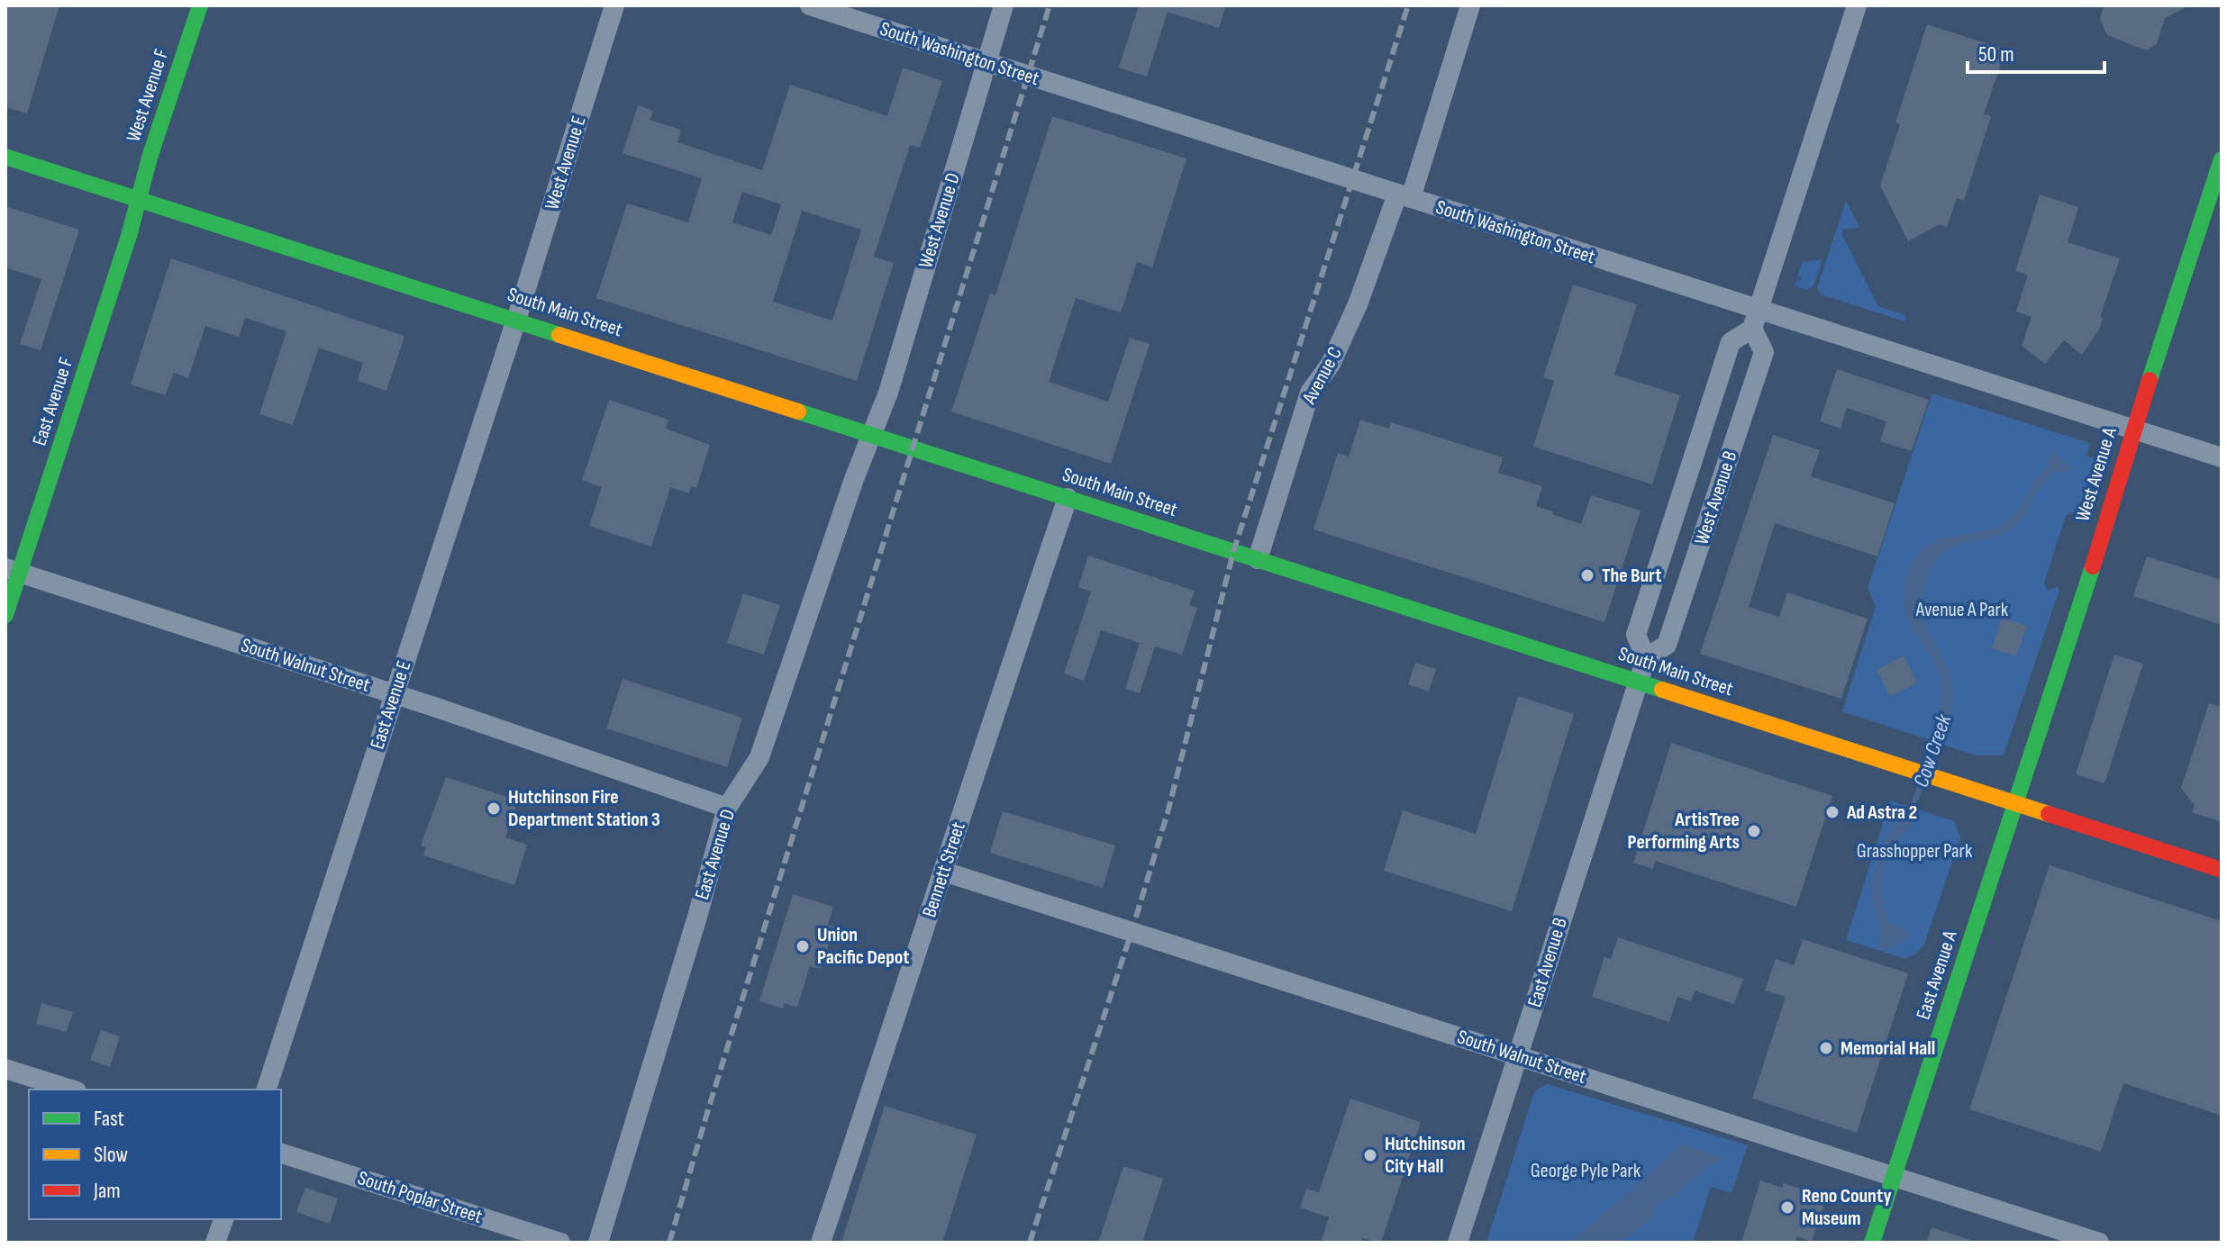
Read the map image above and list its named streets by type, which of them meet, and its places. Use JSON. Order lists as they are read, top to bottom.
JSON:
{
  "streets": {
    "street": [
      "South Washington Street",
      "West Avenue F",
      "West Avenue E",
      "West Avenue D",
      "South Main Street",
      "Avenue C",
      "East Avenue F",
      "West Avenue A",
      "West Avenue B",
      "South Walnut Street",
      "East Avenue E",
      "East Avenue D",
      "Bennett Street",
      "East Avenue B",
      "East Avenue A",
      "South Poplar Street"
    ]
  },
  "crossings": [
    ["South Washington Street", "West Avenue D"],
    ["South Washington Street", "Avenue C"],
    ["South Washington Street", "West Avenue A"],
    ["South Washington Street", "West Avenue B"],
    ["West Avenue F", "South Main Street"],
    ["West Avenue F", "East Avenue F"],
    ["West Avenue E", "South Main Street"],
    ["West Avenue E", "East Avenue E"],
    ["West Avenue D", "South Main Street"],
    ["West Avenue D", "East Avenue D"],
    ["South Main Street", "Avenue C"],
    ["South Main Street", "East Avenue F"],
    ["South Main Street", "West Avenue A"],
    ["South Main Street", "West Avenue B"],
    ["South Main Street", "East Avenue E"],
    ["South Main Street", "East Avenue D"],
    ["South Main Street", "Bennett Street"],
    ["South Main Street", "East Avenue B"],
    ["South Main Street", "East Avenue A"],
    ["East Avenue F", "South Walnut Street"],
    ["West Avenue A", "East Avenue A"],
    ["West Avenue B", "East Avenue B"],
    ["South Walnut Street", "East Avenue E"],
    ["South Walnut Street", "East Avenue D"],
    ["South Walnut Street", "Bennett Street"],
    ["South Walnut Street", "East Avenue B"],
    ["South Walnut Street", "East Avenue A"]
  ],
  "water": ["Cow Creek"],
  "parks": ["Avenue A Park", "Grasshopper Park", "George Pyle Park"],
  "places": [
    "The Burt",
    "Hutchinson Fire Department Station 3",
    "Ad Astra 2",
    "ArtisTree Performing Arts",
    "Union Pacific Depot",
    "Memorial Hall",
    "Hutchinson City Hall",
    "Reno County Museum"
  ],
  "legend": ["Fast", "Slow", "Jam"],
  "scale_bar": "50 m"
}
